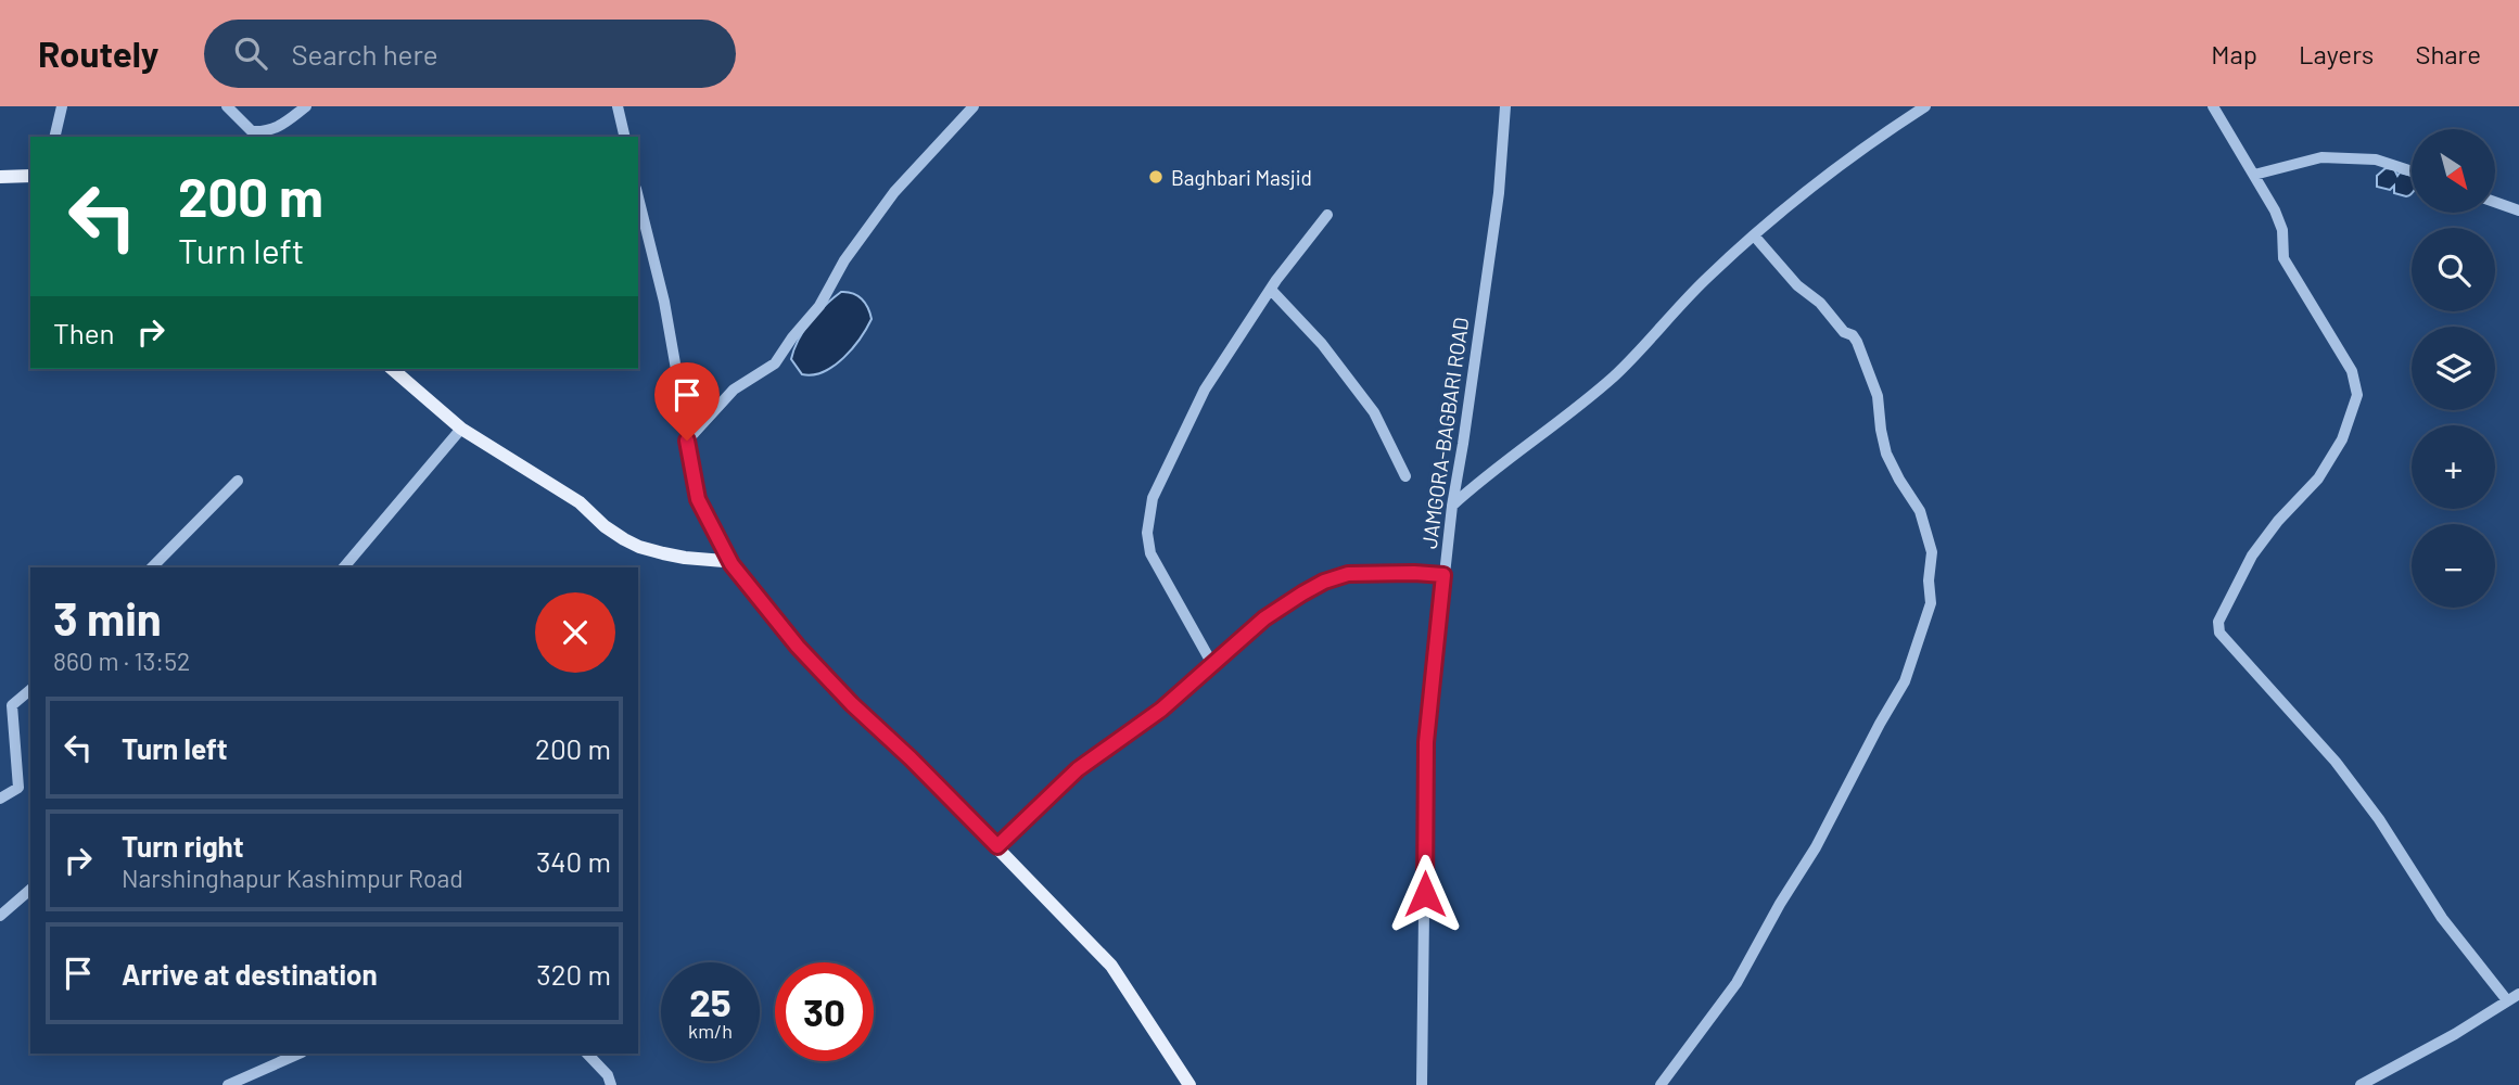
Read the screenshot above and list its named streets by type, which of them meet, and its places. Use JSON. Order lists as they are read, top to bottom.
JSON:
{
  "streets": {
    "street": ["JAMGORA-BAGBARI ROAD"]
  },
  "places": ["Baghbari Masjid"],
  "north": "bottom right",
  "page": {
    "header": "Routely",
    "search": "Search here",
    "nav": ["Map", "Layers", "Share"],
    "map_buttons": ["+", "−"],
    "turn": ["200 m", "Turn left"],
    "then": "Then",
    "heading": ["3 min", "860 m · 13:52"],
    "list": [
      {
        "name": "Turn left",
        "value": "200 m"
      },
      {
        "name": "Turn right",
        "note": "Narshinghapur Kashimpur Road",
        "value": "340 m"
      },
      {
        "name": "Arrive at destination",
        "value": "320 m"
      }
    ],
    "speed": "25 km/h",
    "limit": "30"
  }
}
